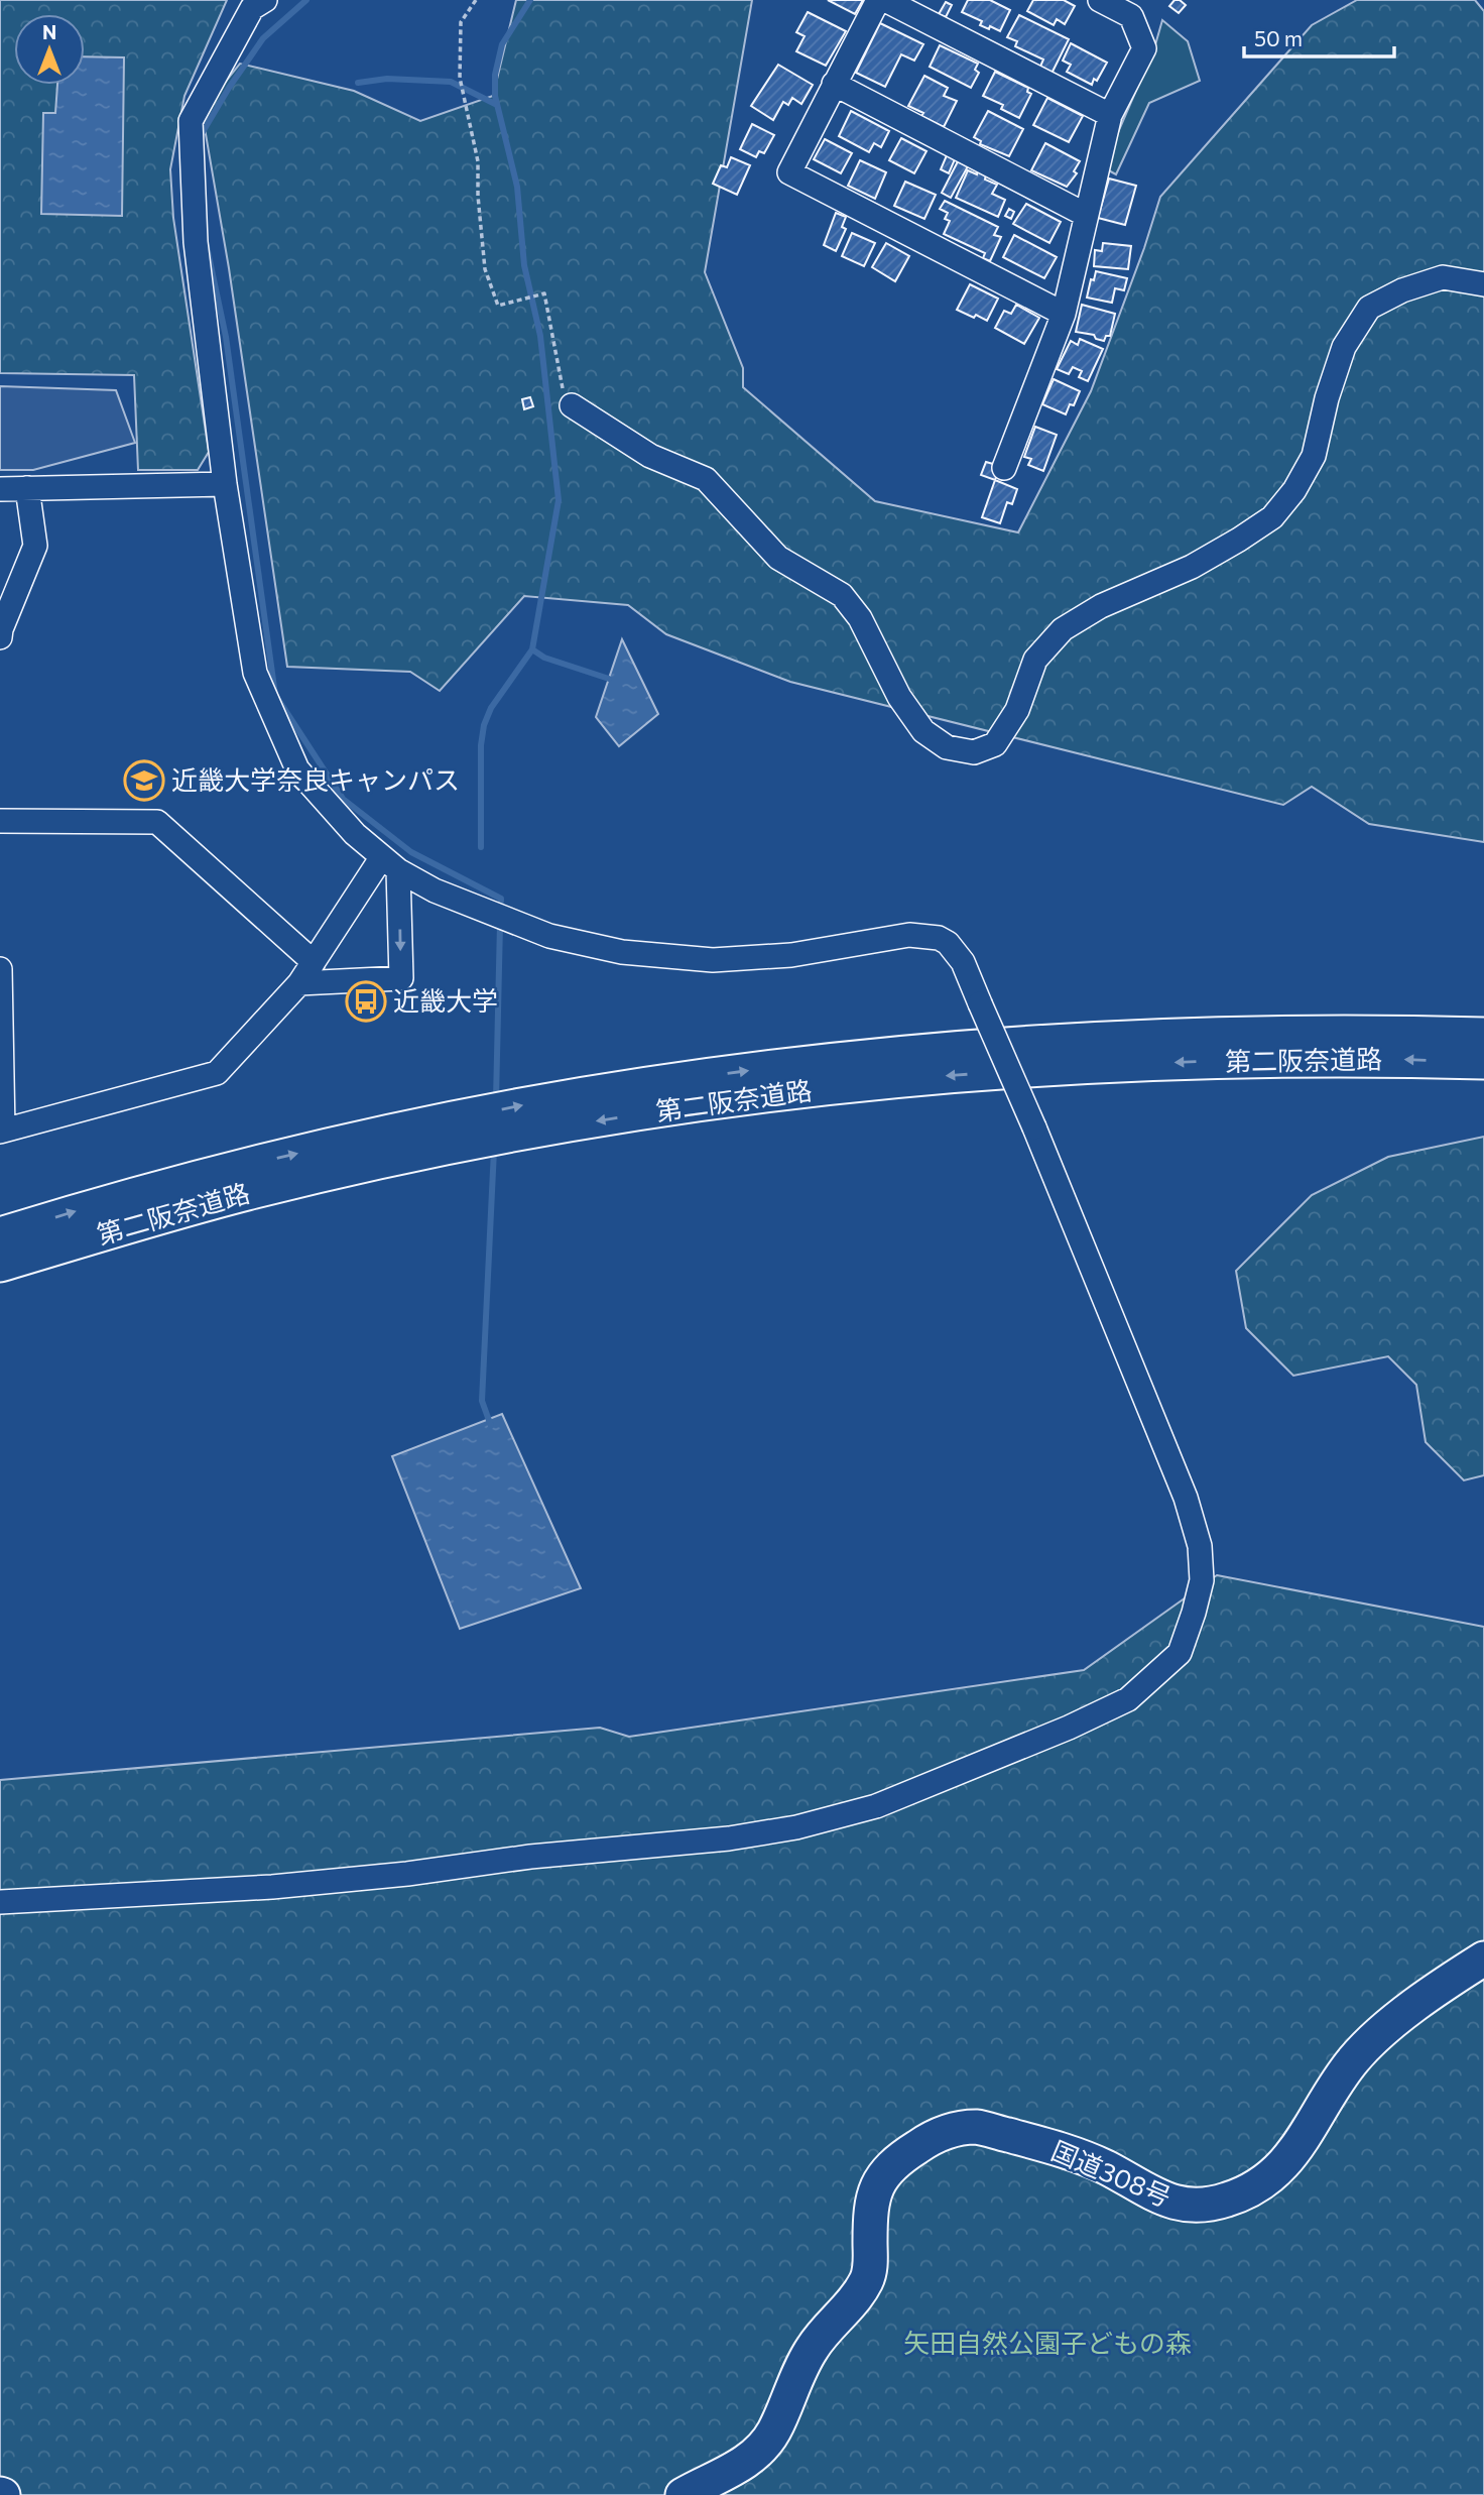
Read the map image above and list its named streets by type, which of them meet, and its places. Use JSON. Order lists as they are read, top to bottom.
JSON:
{
  "streets": {
    "highway": ["第二阪奈道路", "国道308号"]
  },
  "parks": ["矢田自然公園子どもの森"],
  "places": {
    "school or university": ["近畿大学奈良キャンパス"],
    "bus stop": ["近畿大学"]
  },
  "scale_bar": "50 m",
  "north": "top"
}
